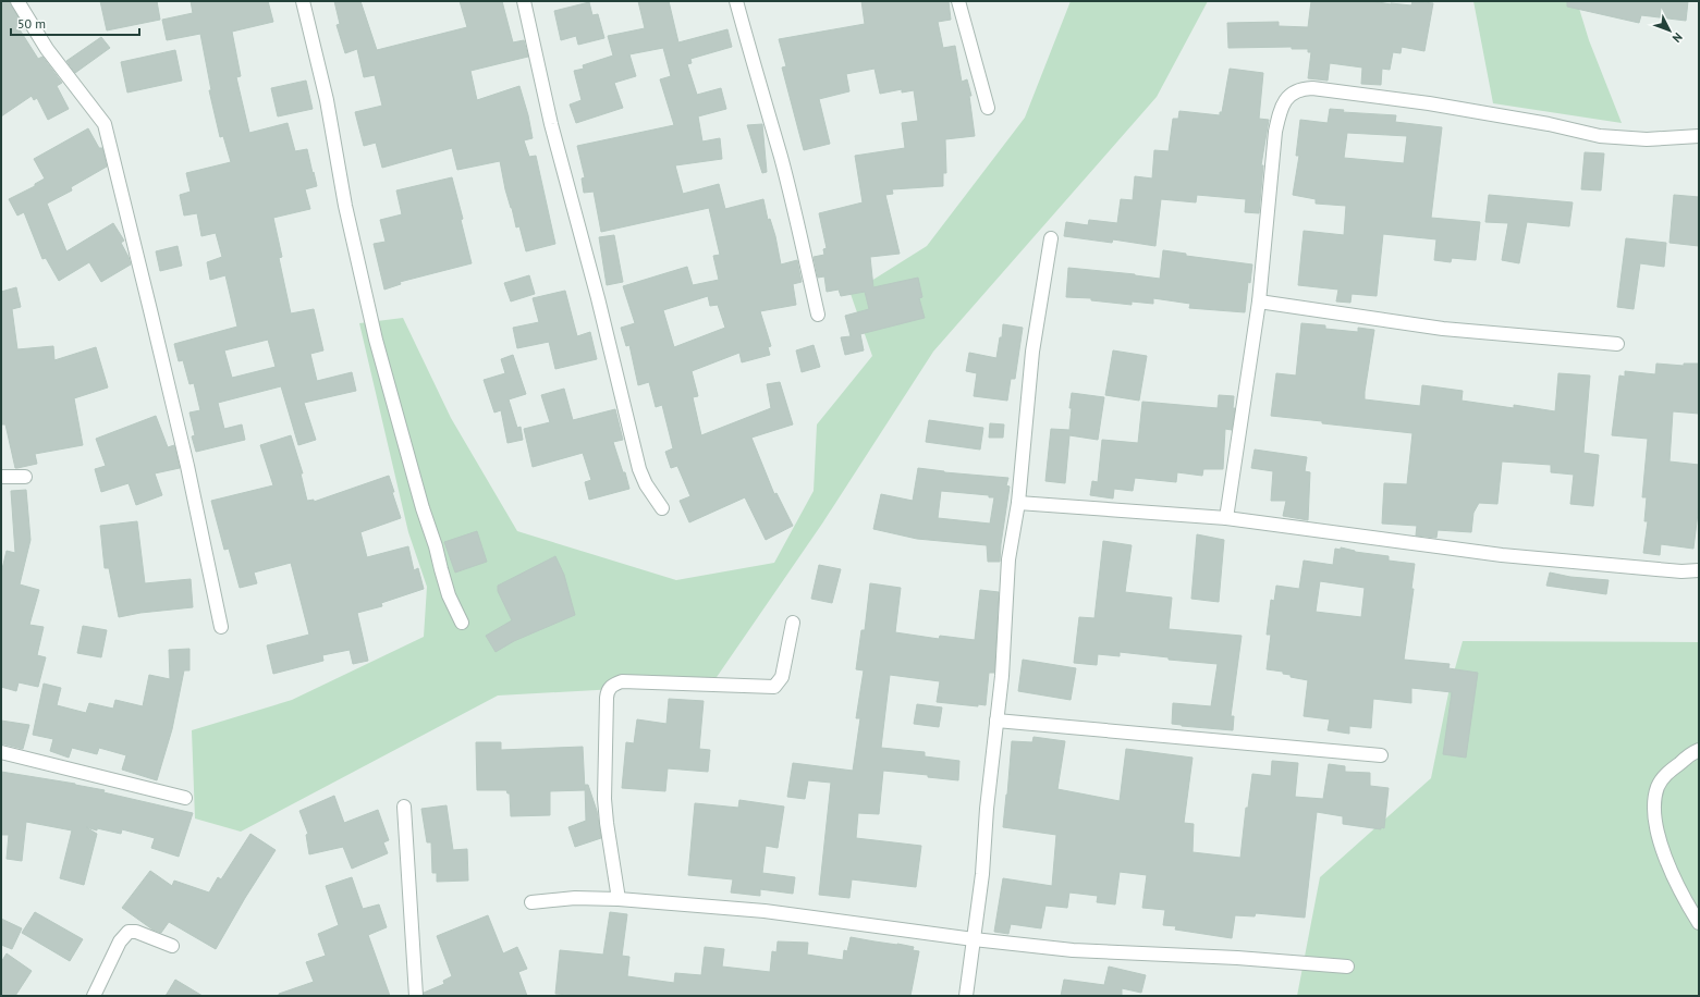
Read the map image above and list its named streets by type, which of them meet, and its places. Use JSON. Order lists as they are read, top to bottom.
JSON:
{
  "scale_bar": "50 m",
  "north": "bottom right"
}
